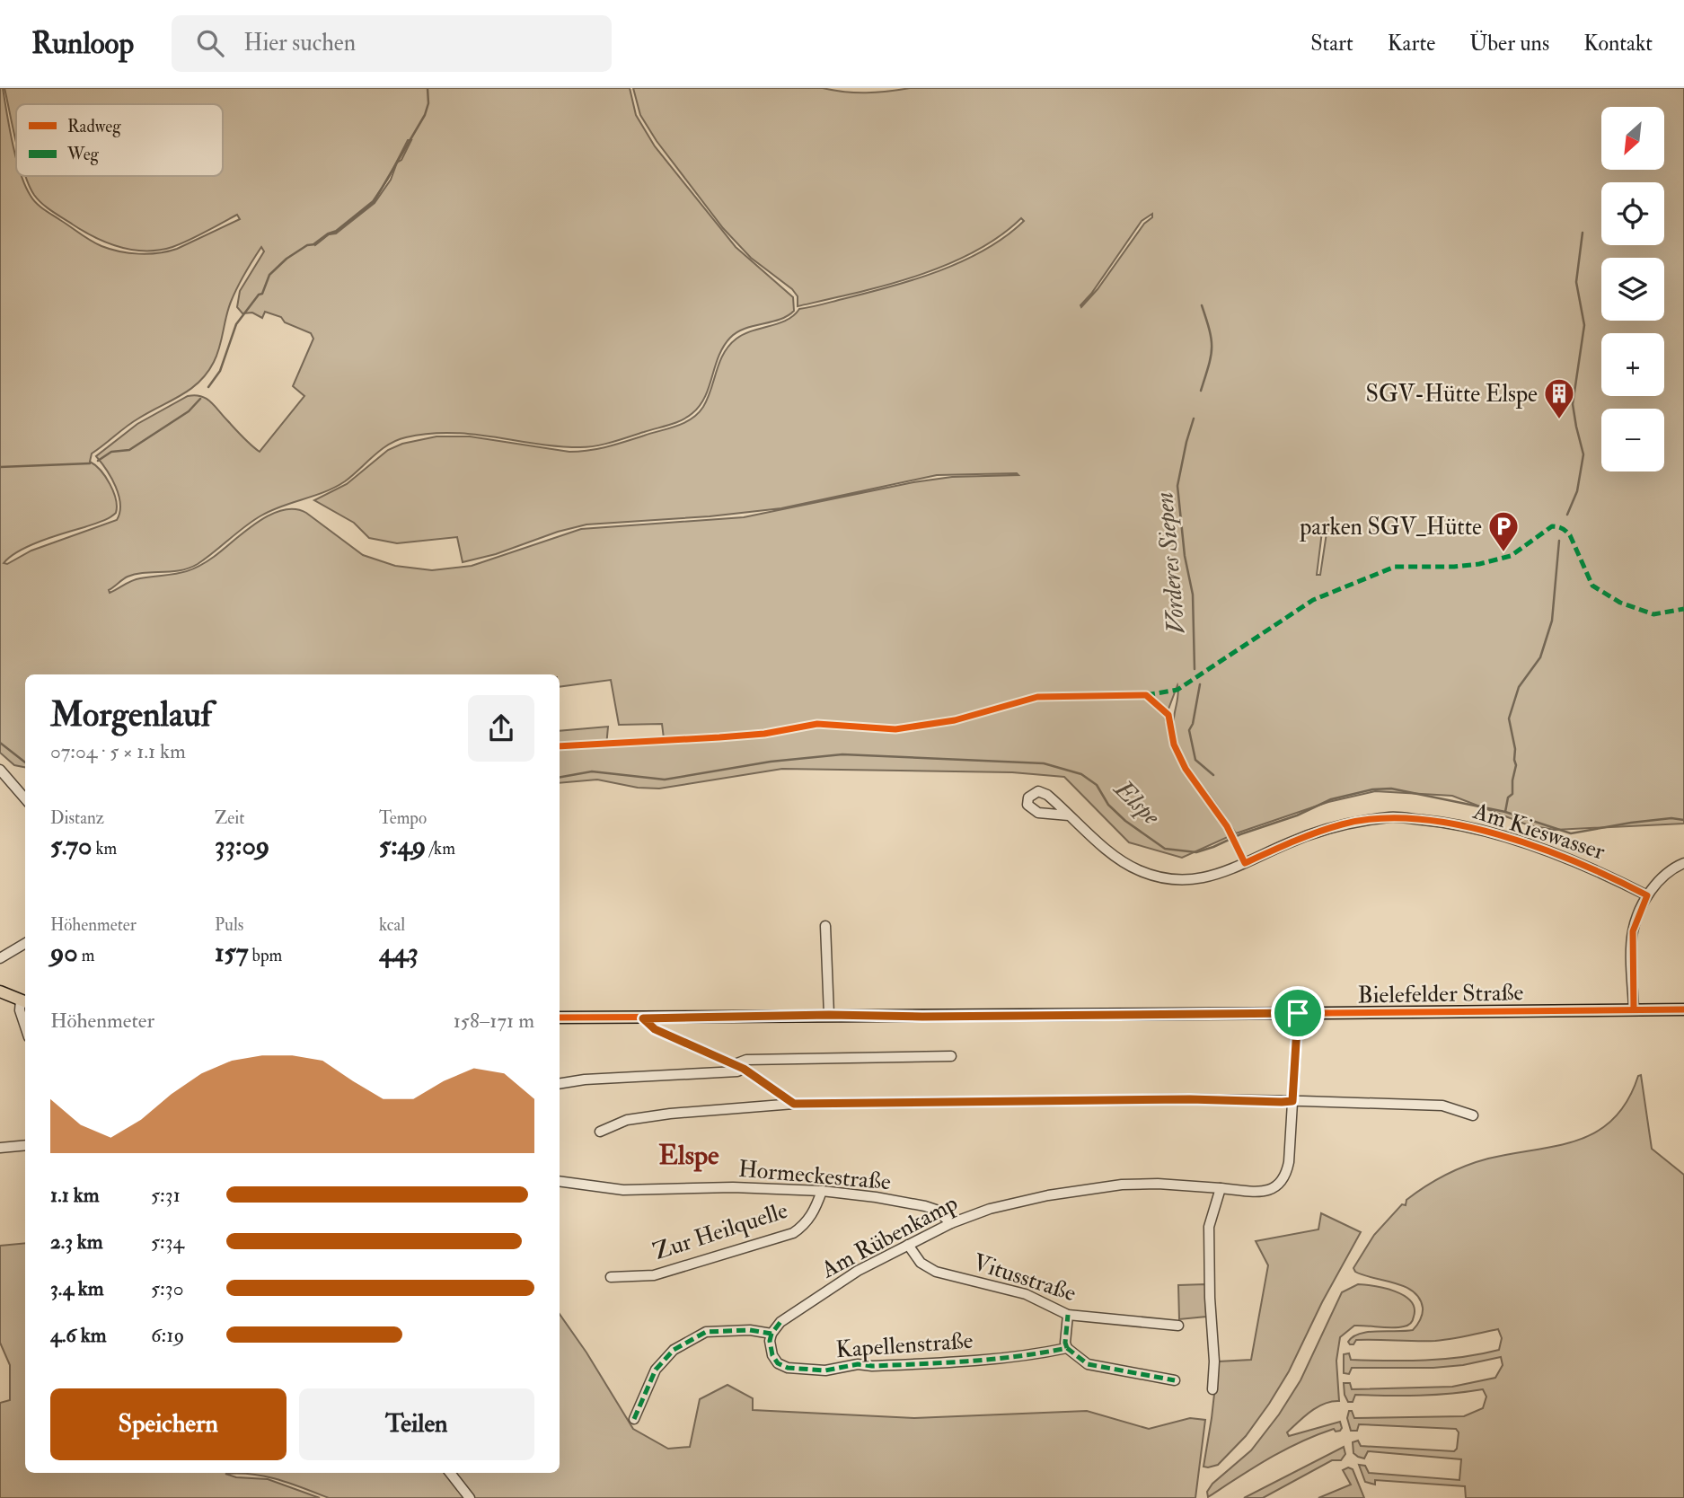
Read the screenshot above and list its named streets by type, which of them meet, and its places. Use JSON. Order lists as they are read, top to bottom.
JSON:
{
  "streets": {
    "main road": ["Bielefelder Straße"],
    "street": [
      "Am Kieswasser",
      "Hormeckestraße",
      "Zur Heilquelle",
      "Am Rübenkamp",
      "Vitusstraße",
      "Kapellenstraße"
    ]
  },
  "crossings": [
    ["Bielefelder Straße", "Am Rübenkamp"],
    ["Hormeckestraße", "Zur Heilquelle"],
    ["Hormeckestraße", "Am Rübenkamp"],
    ["Am Rübenkamp", "Vitusstraße"],
    ["Am Rübenkamp", "Kapellenstraße"]
  ],
  "districts": ["Elspe"],
  "water": ["Vorderes Siepen", "Elspe"],
  "places": {
    "building": ["SGV-Hütte Elspe"],
    "parking": ["parken SGV_Hütte"]
  },
  "legend": ["Radweg", "Weg"],
  "north": "bottom left",
  "page": {
    "header": "Runloop",
    "search": "Hier suchen",
    "nav": [
      "Start",
      "Karte",
      "Über uns",
      "Kontakt"
    ],
    "map_buttons": ["+", "−"],
    "heading": ["Morgenlauf", "07:04 · 5 × 1.1 km"],
    "stats": [
      ["Distanz", "5.70 km"],
      ["Zeit", "33:09"],
      ["Tempo", "5:49 /km"],
      ["Höhenmeter", "90 m"],
      ["Puls", "157 bpm"],
      ["kcal", "443"]
    ],
    "chart": ["Höhenmeter", "158–171 m"],
    "list": [
      {
        "name": "1.1 km",
        "note": "5:31"
      },
      {
        "name": "2.3 km",
        "note": "5:34"
      },
      {
        "name": "3.4 km",
        "note": "5:30"
      },
      {
        "name": "4.6 km",
        "note": "6:19"
      }
    ],
    "buttons": ["Speichern", "Teilen"]
  }
}
